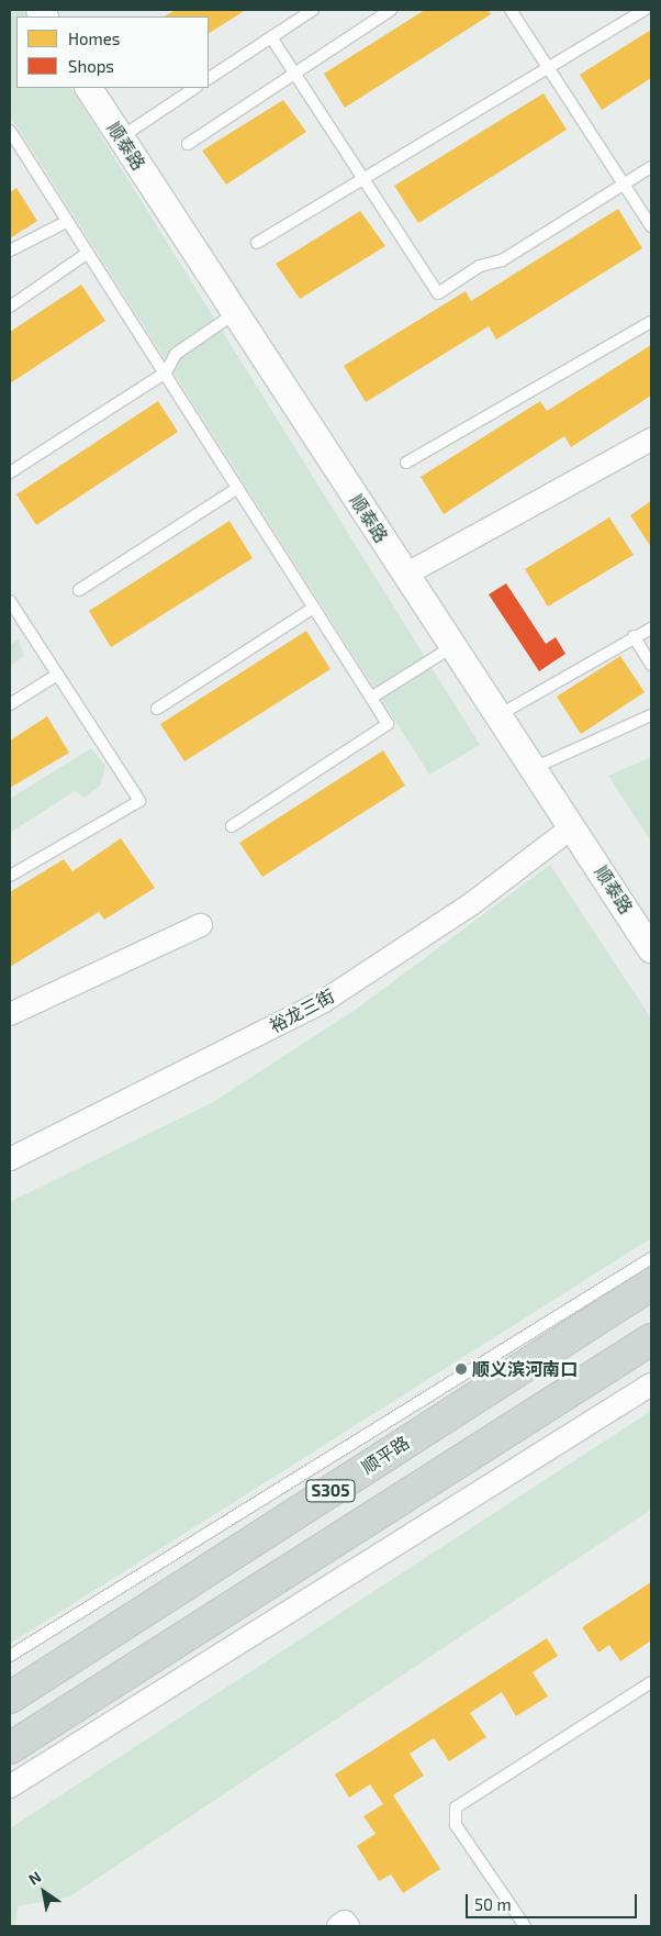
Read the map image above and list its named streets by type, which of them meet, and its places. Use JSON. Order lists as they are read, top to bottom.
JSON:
{
  "streets": {
    "main road": ["顺平路", "S305"],
    "street": ["顺泰路", "裕龙三街"]
  },
  "crossings": [
    ["顺泰路", "裕龙三街"]
  ],
  "places": ["顺义滨河南口"],
  "legend": ["Homes", "Shops"],
  "scale_bar": "50 m",
  "north": "top left"
}
